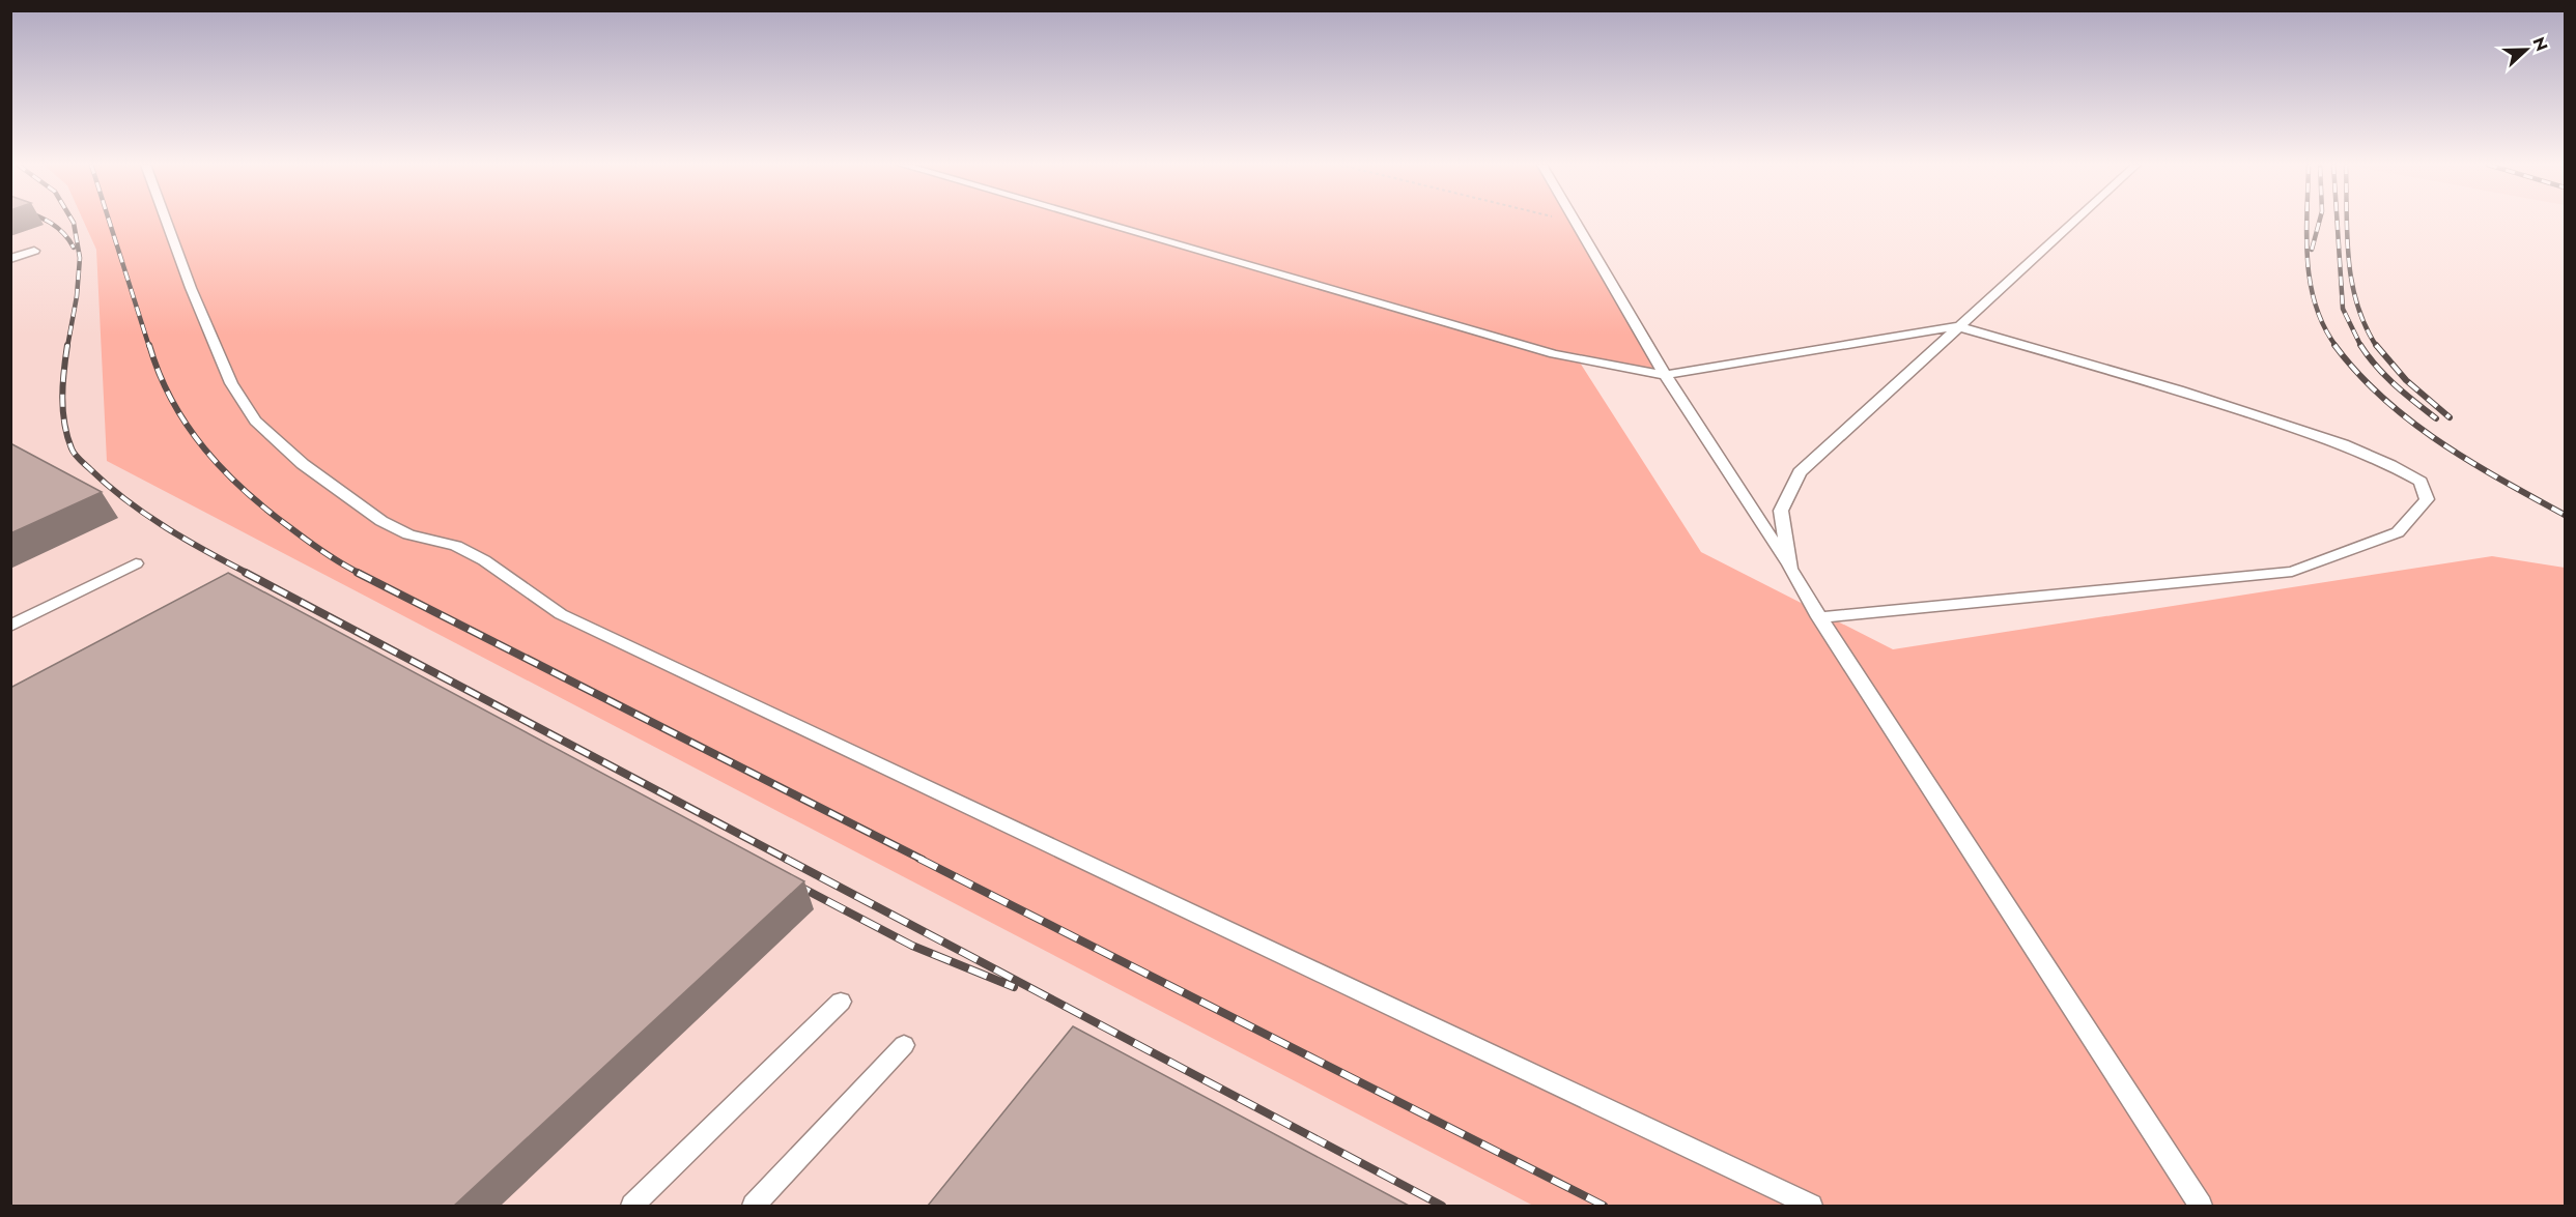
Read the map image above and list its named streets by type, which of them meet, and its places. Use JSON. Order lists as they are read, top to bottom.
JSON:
{
  "north": "right"
}
